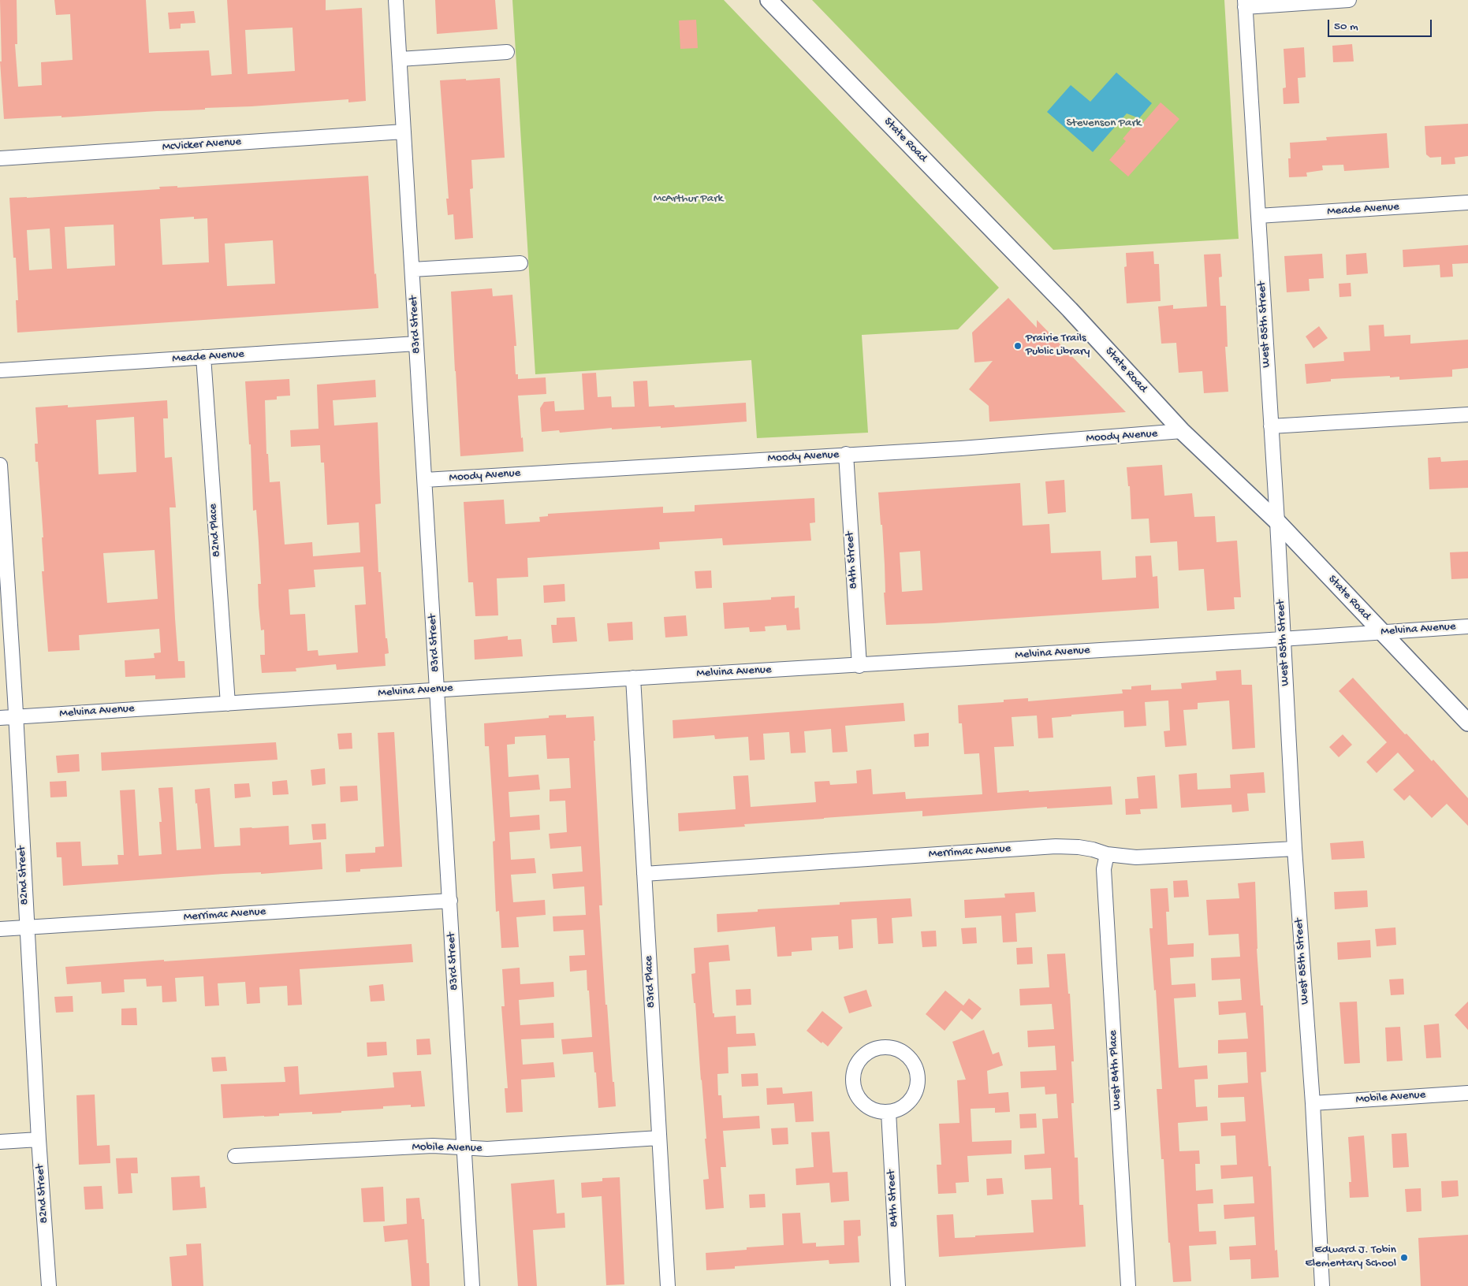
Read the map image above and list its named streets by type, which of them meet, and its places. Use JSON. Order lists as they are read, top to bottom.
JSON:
{
  "streets": {
    "street": [
      "State Road",
      "McVicker Avenue",
      "Meade Avenue",
      "83rd Street",
      "West 85th Street",
      "Moody Avenue",
      "82nd Place",
      "84th Street",
      "Melvina Avenue",
      "Merrimac Avenue",
      "82nd Street",
      "83rd Place",
      "West 84th Place",
      "Mobile Avenue"
    ]
  },
  "crossings": [
    ["State Road", "West 85th Street"],
    ["State Road", "Moody Avenue"],
    ["State Road", "Melvina Avenue"],
    ["McVicker Avenue", "83rd Street"],
    ["Meade Avenue", "83rd Street"],
    ["Meade Avenue", "West 85th Street"],
    ["Meade Avenue", "82nd Place"],
    ["83rd Street", "Moody Avenue"],
    ["83rd Street", "Melvina Avenue"],
    ["83rd Street", "Merrimac Avenue"],
    ["83rd Street", "Mobile Avenue"],
    ["West 85th Street", "Melvina Avenue"],
    ["West 85th Street", "Merrimac Avenue"],
    ["West 85th Street", "Mobile Avenue"],
    ["Moody Avenue", "84th Street"],
    ["82nd Place", "Melvina Avenue"],
    ["84th Street", "Melvina Avenue"],
    ["Melvina Avenue", "82nd Street"],
    ["Melvina Avenue", "83rd Place"],
    ["Merrimac Avenue", "82nd Street"],
    ["Merrimac Avenue", "83rd Place"],
    ["Merrimac Avenue", "West 84th Place"],
    ["83rd Place", "Mobile Avenue"]
  ],
  "parks": ["Stevenson Park", "McArthur Park"],
  "places": ["Prairie Trails Public Library", "Edward J. Tobin Elementary School"],
  "scale_bar": "50 m"
}
